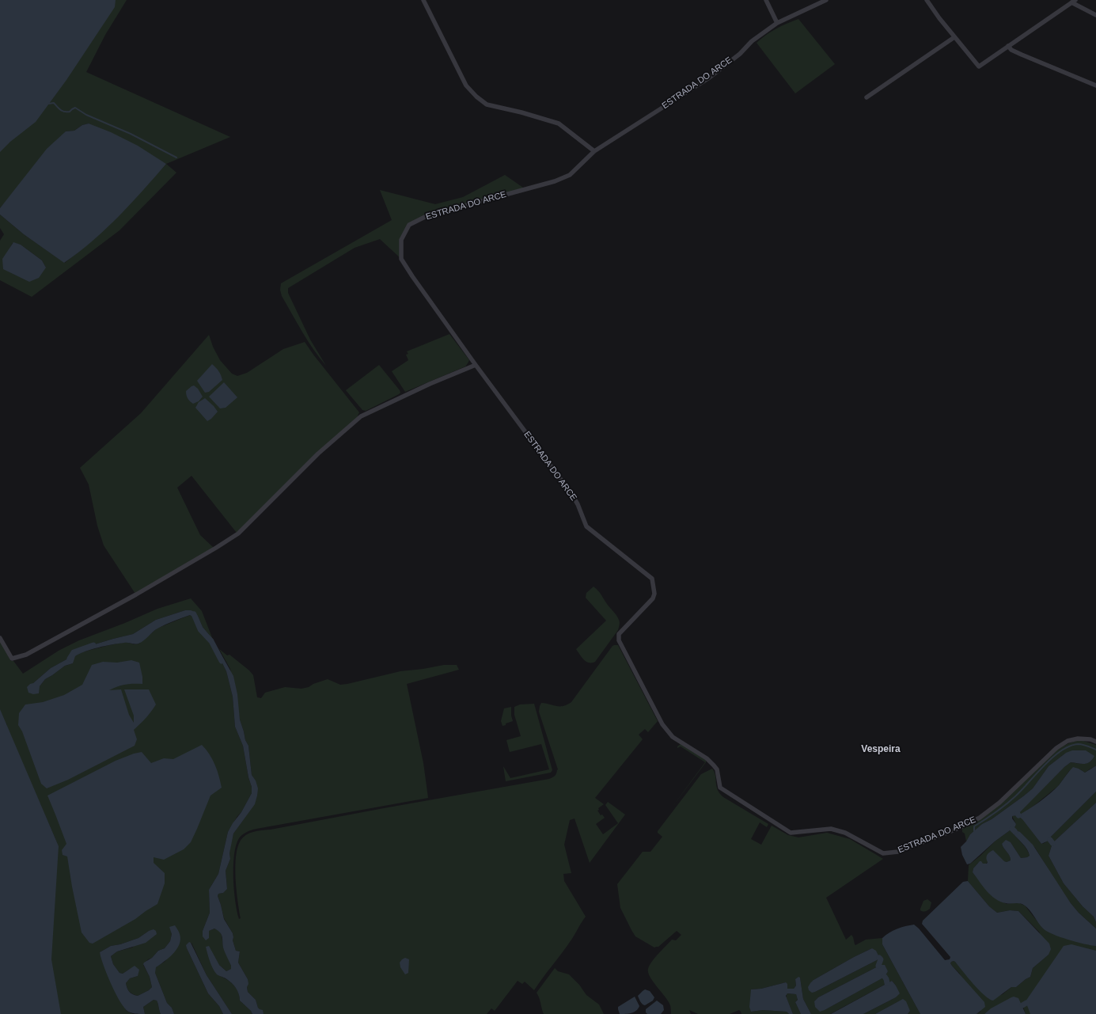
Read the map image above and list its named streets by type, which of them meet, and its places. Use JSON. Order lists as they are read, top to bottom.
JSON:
{
  "streets": {
    "street": ["ESTRADA DO ARCE"]
  },
  "districts": ["Vespeira"]
}
